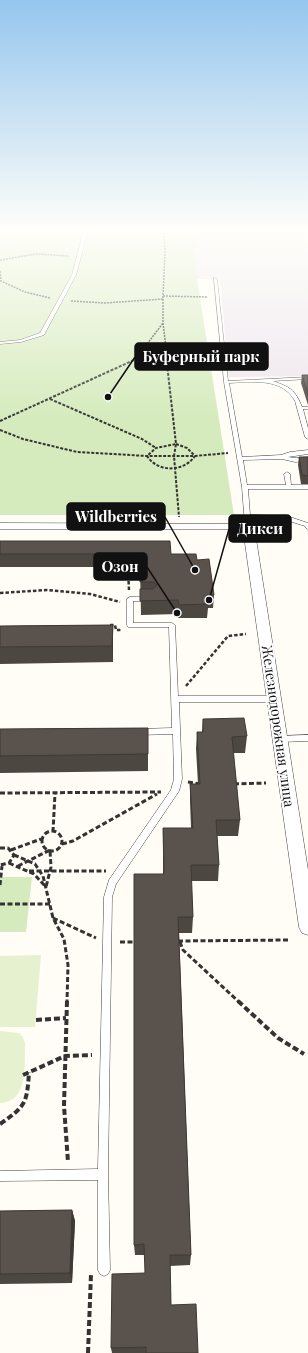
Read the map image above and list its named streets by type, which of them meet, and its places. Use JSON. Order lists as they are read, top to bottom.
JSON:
{
  "streets": {
    "street": ["Железнодорожная улица"]
  },
  "places": [
    "Буферный парк",
    "Wildberries",
    "Дикси",
    "Озон"
  ]
}
